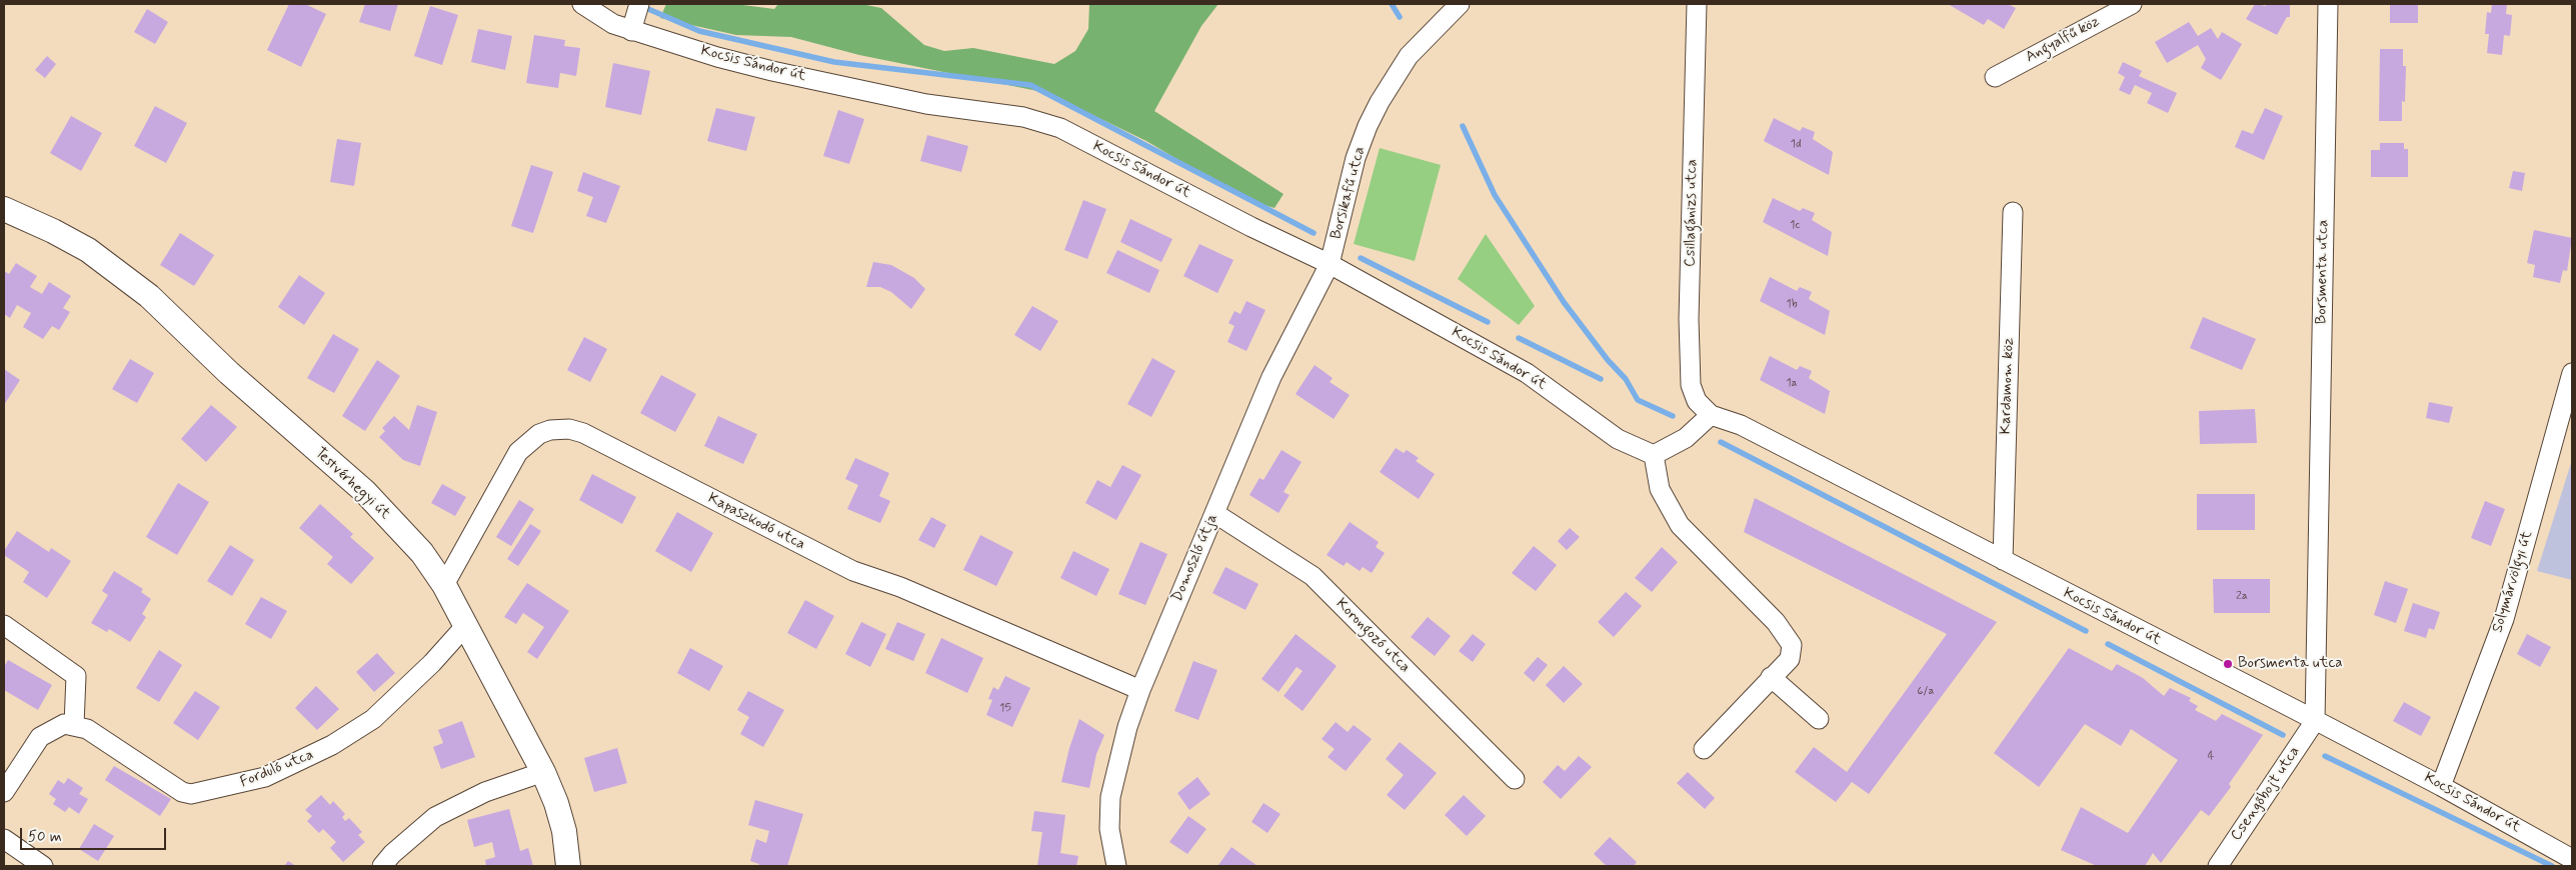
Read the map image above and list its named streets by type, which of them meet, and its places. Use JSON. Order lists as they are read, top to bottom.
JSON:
{
  "streets": {
    "street": [
      "Angyalfű köz",
      "Kocsis Sándor út",
      "Borsikafű utca",
      "Csillagánizs utca",
      "Borsmenta utca",
      "Kardamom köz",
      "Testvérhegyi út",
      "Kapaszkodó utca",
      "Domoszló útja",
      "Solymárvölgyi út",
      "Korongozó utca",
      "Forduló utca",
      "Csengőbojt utca"
    ]
  },
  "crossings": [
    ["Kocsis Sándor út", "Borsikafű utca"],
    ["Kocsis Sándor út", "Csillagánizs utca"],
    ["Kocsis Sándor út", "Borsmenta utca"],
    ["Kocsis Sándor út", "Kardamom köz"],
    ["Kocsis Sándor út", "Domoszló útja"],
    ["Kocsis Sándor út", "Solymárvölgyi út"],
    ["Kocsis Sándor út", "Csengőbojt utca"],
    ["Borsikafű utca", "Domoszló útja"],
    ["Borsmenta utca", "Csengőbojt utca"],
    ["Testvérhegyi út", "Kapaszkodó utca"],
    ["Testvérhegyi út", "Forduló utca"],
    ["Kapaszkodó utca", "Domoszló útja"],
    ["Domoszló útja", "Korongozó utca"]
  ],
  "places": ["Borsmenta utca"],
  "house_numbers": [
    "1d",
    "1c",
    "1b",
    "1a",
    "2a",
    "6/a",
    "15",
    "4"
  ],
  "scale_bar": "50 m"
}
